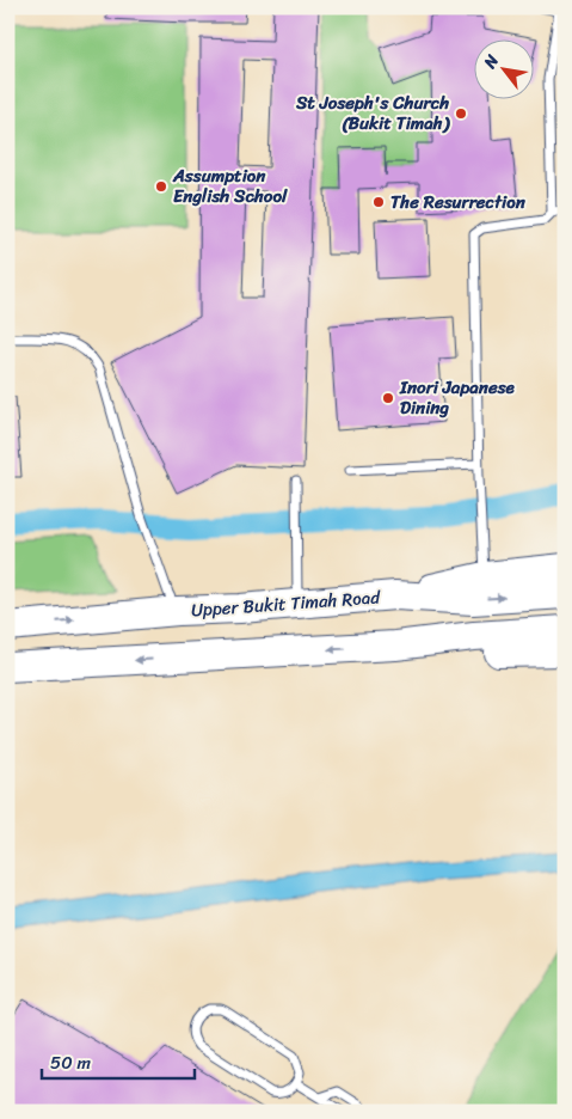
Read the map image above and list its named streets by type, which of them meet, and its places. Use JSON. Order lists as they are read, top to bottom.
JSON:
{
  "streets": {
    "highway": ["Upper Bukit Timah Road"]
  },
  "places": [
    "St Joseph's Church (Bukit Timah)",
    "Assumption English School",
    "The Resurrection",
    "Inori Japanese Dining"
  ],
  "scale_bar": "50 m",
  "north": "top left"
}
